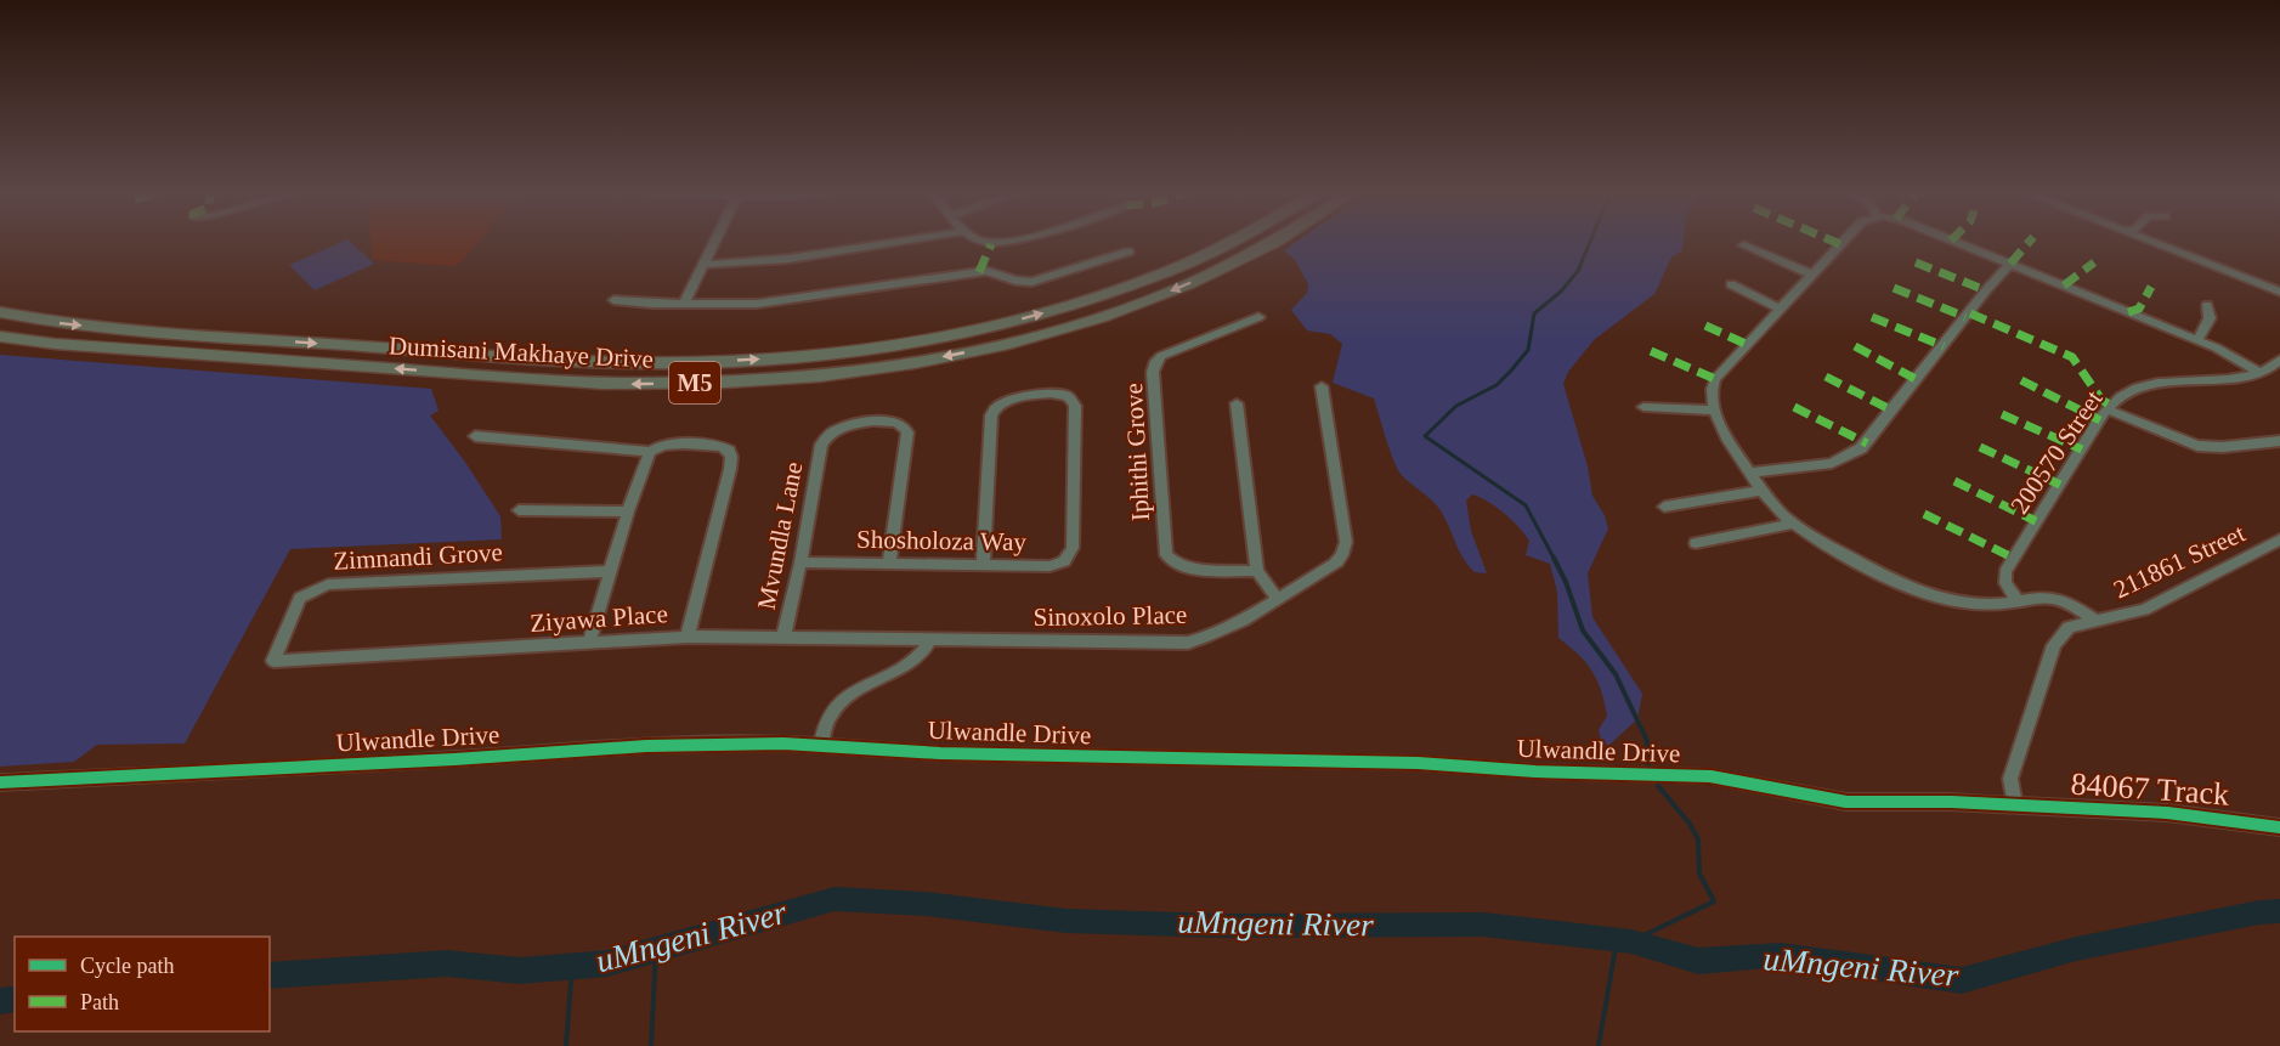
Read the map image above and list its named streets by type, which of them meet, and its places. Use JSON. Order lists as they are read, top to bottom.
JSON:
{
  "streets": {
    "main road": ["Dumisani Makhaye Drive", "M5"],
    "street": [
      "Iphithi Grove",
      "200570 Street",
      "Mvundla Lane",
      "Shosholoza Way",
      "Zimnandi Grove",
      "211861 Street",
      "Sinoxolo Place",
      "Ziyawa Place",
      "Ulwandle Drive",
      "84067 Track"
    ]
  },
  "crossings": [
    ["Mvundla Lane", "Shosholoza Way"],
    ["Mvundla Lane", "Ziyawa Place"],
    ["Zimnandi Grove", "Ziyawa Place"],
    ["Sinoxolo Place", "Ziyawa Place"],
    ["Ulwandle Drive", "84067 Track"]
  ],
  "water": ["uMngeni River"],
  "legend": ["Cycle path", "Path"]
}
